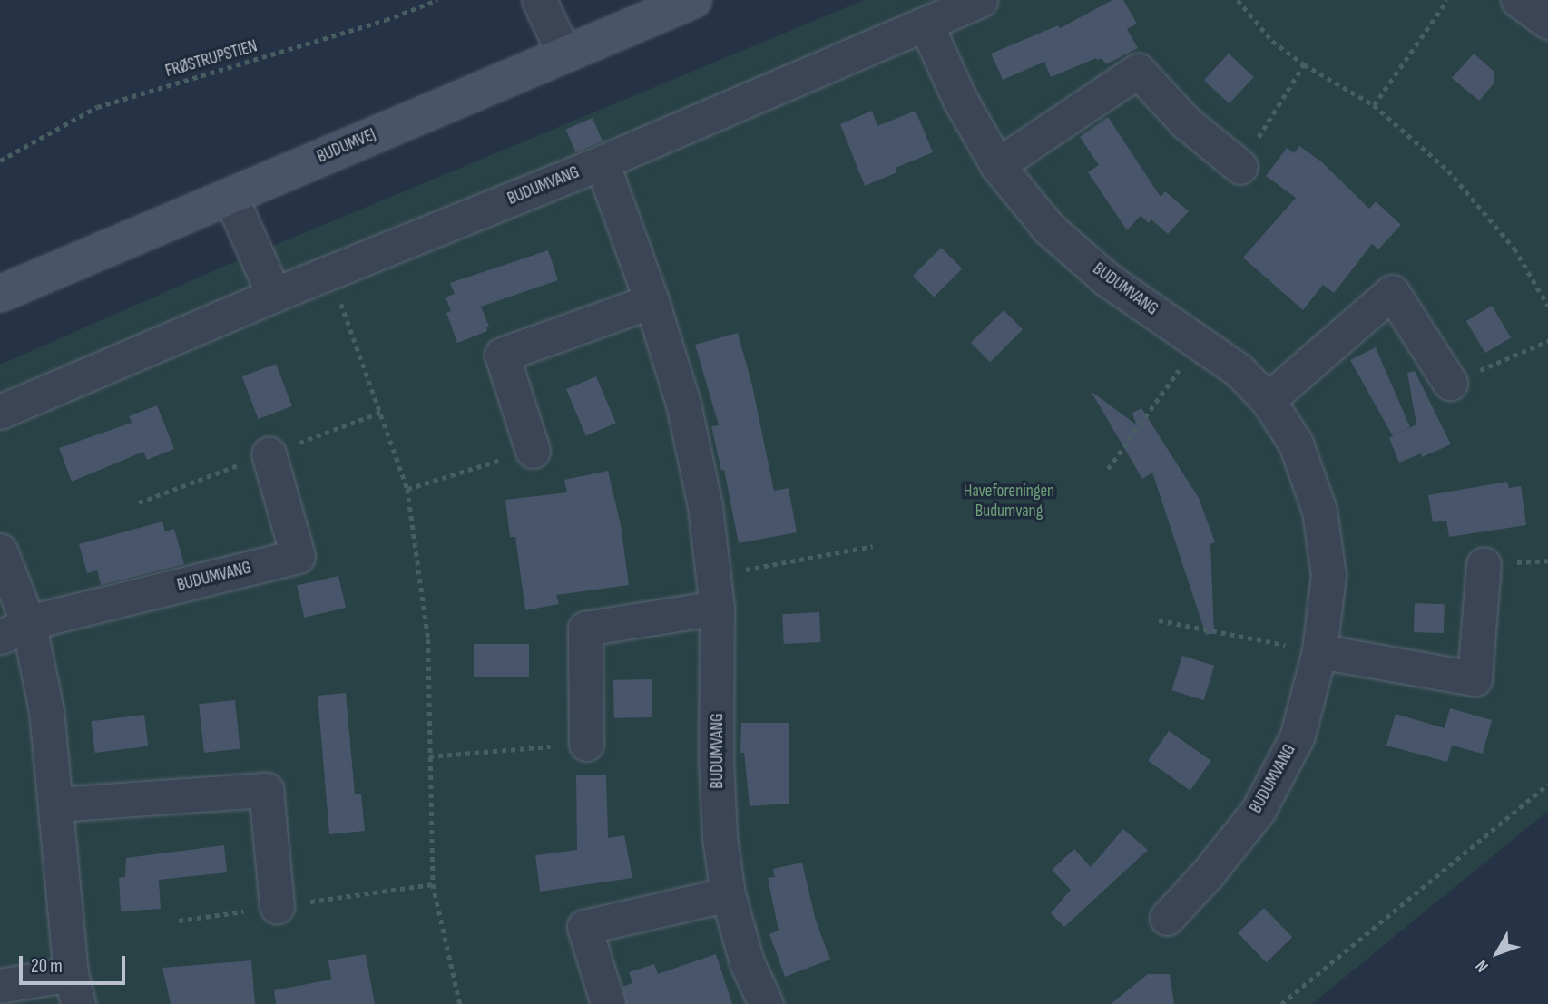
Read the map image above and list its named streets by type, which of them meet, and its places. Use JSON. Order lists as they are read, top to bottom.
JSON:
{
  "streets": {
    "street": ["BUDUMVEJ", "BUDUMVANG"],
    "path": ["FRØSTRUPSTIEN"]
  },
  "parks": ["Haveforeningen Budumvang"],
  "scale_bar": "20 m",
  "north": "bottom left"
}
